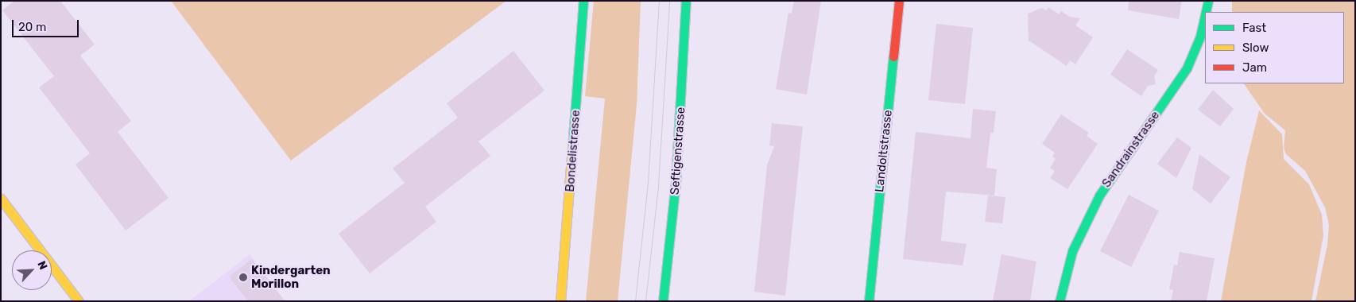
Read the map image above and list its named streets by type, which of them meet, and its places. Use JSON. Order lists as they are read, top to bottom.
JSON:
{
  "streets": {
    "street": [
      "Sandrainstrasse",
      "Bondelistrasse",
      "Seftigenstrasse",
      "Landoltstrasse"
    ]
  },
  "places": ["Kindergarten Morillon"],
  "legend": ["Fast", "Slow", "Jam"],
  "scale_bar": "20 m",
  "north": "top right"
}
